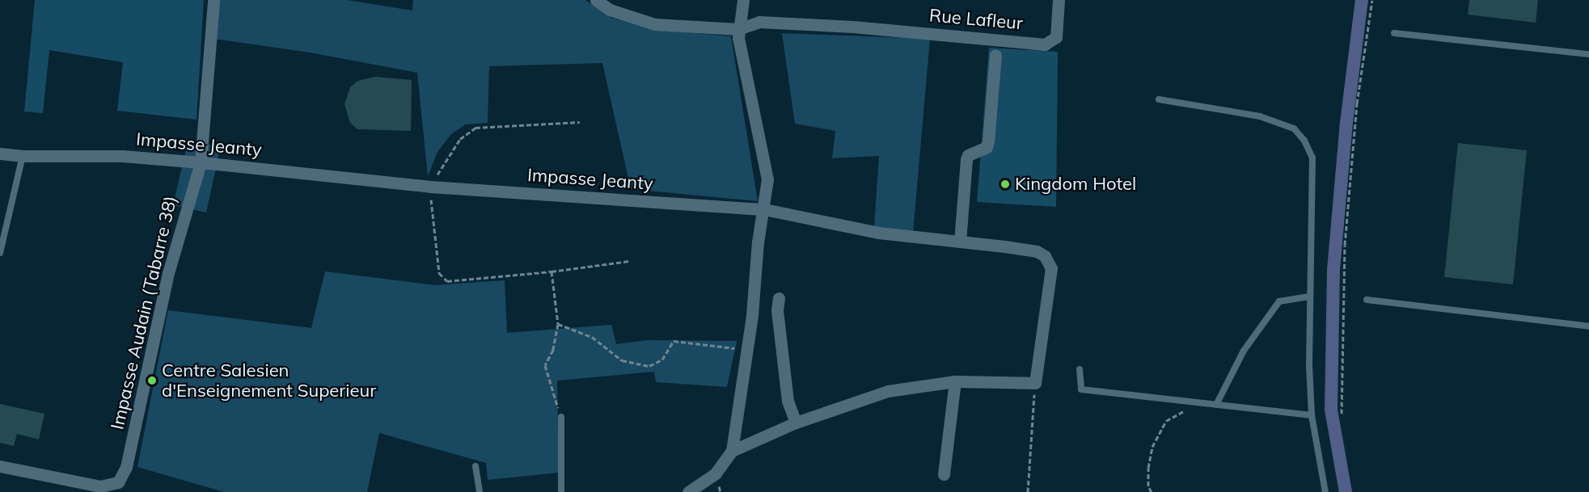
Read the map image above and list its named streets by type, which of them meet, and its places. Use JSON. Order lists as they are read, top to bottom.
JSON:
{
  "streets": {
    "street": ["Rue Lafleur", "Impasse Jeanty", "Impasse Audain (Tabarre 38)"]
  },
  "crossings": [
    ["Impasse Jeanty", "Impasse Audain (Tabarre 38)"]
  ],
  "places": ["Kingdom Hotel", "Centre Salesien d'Enseignement Superieur"]
}
